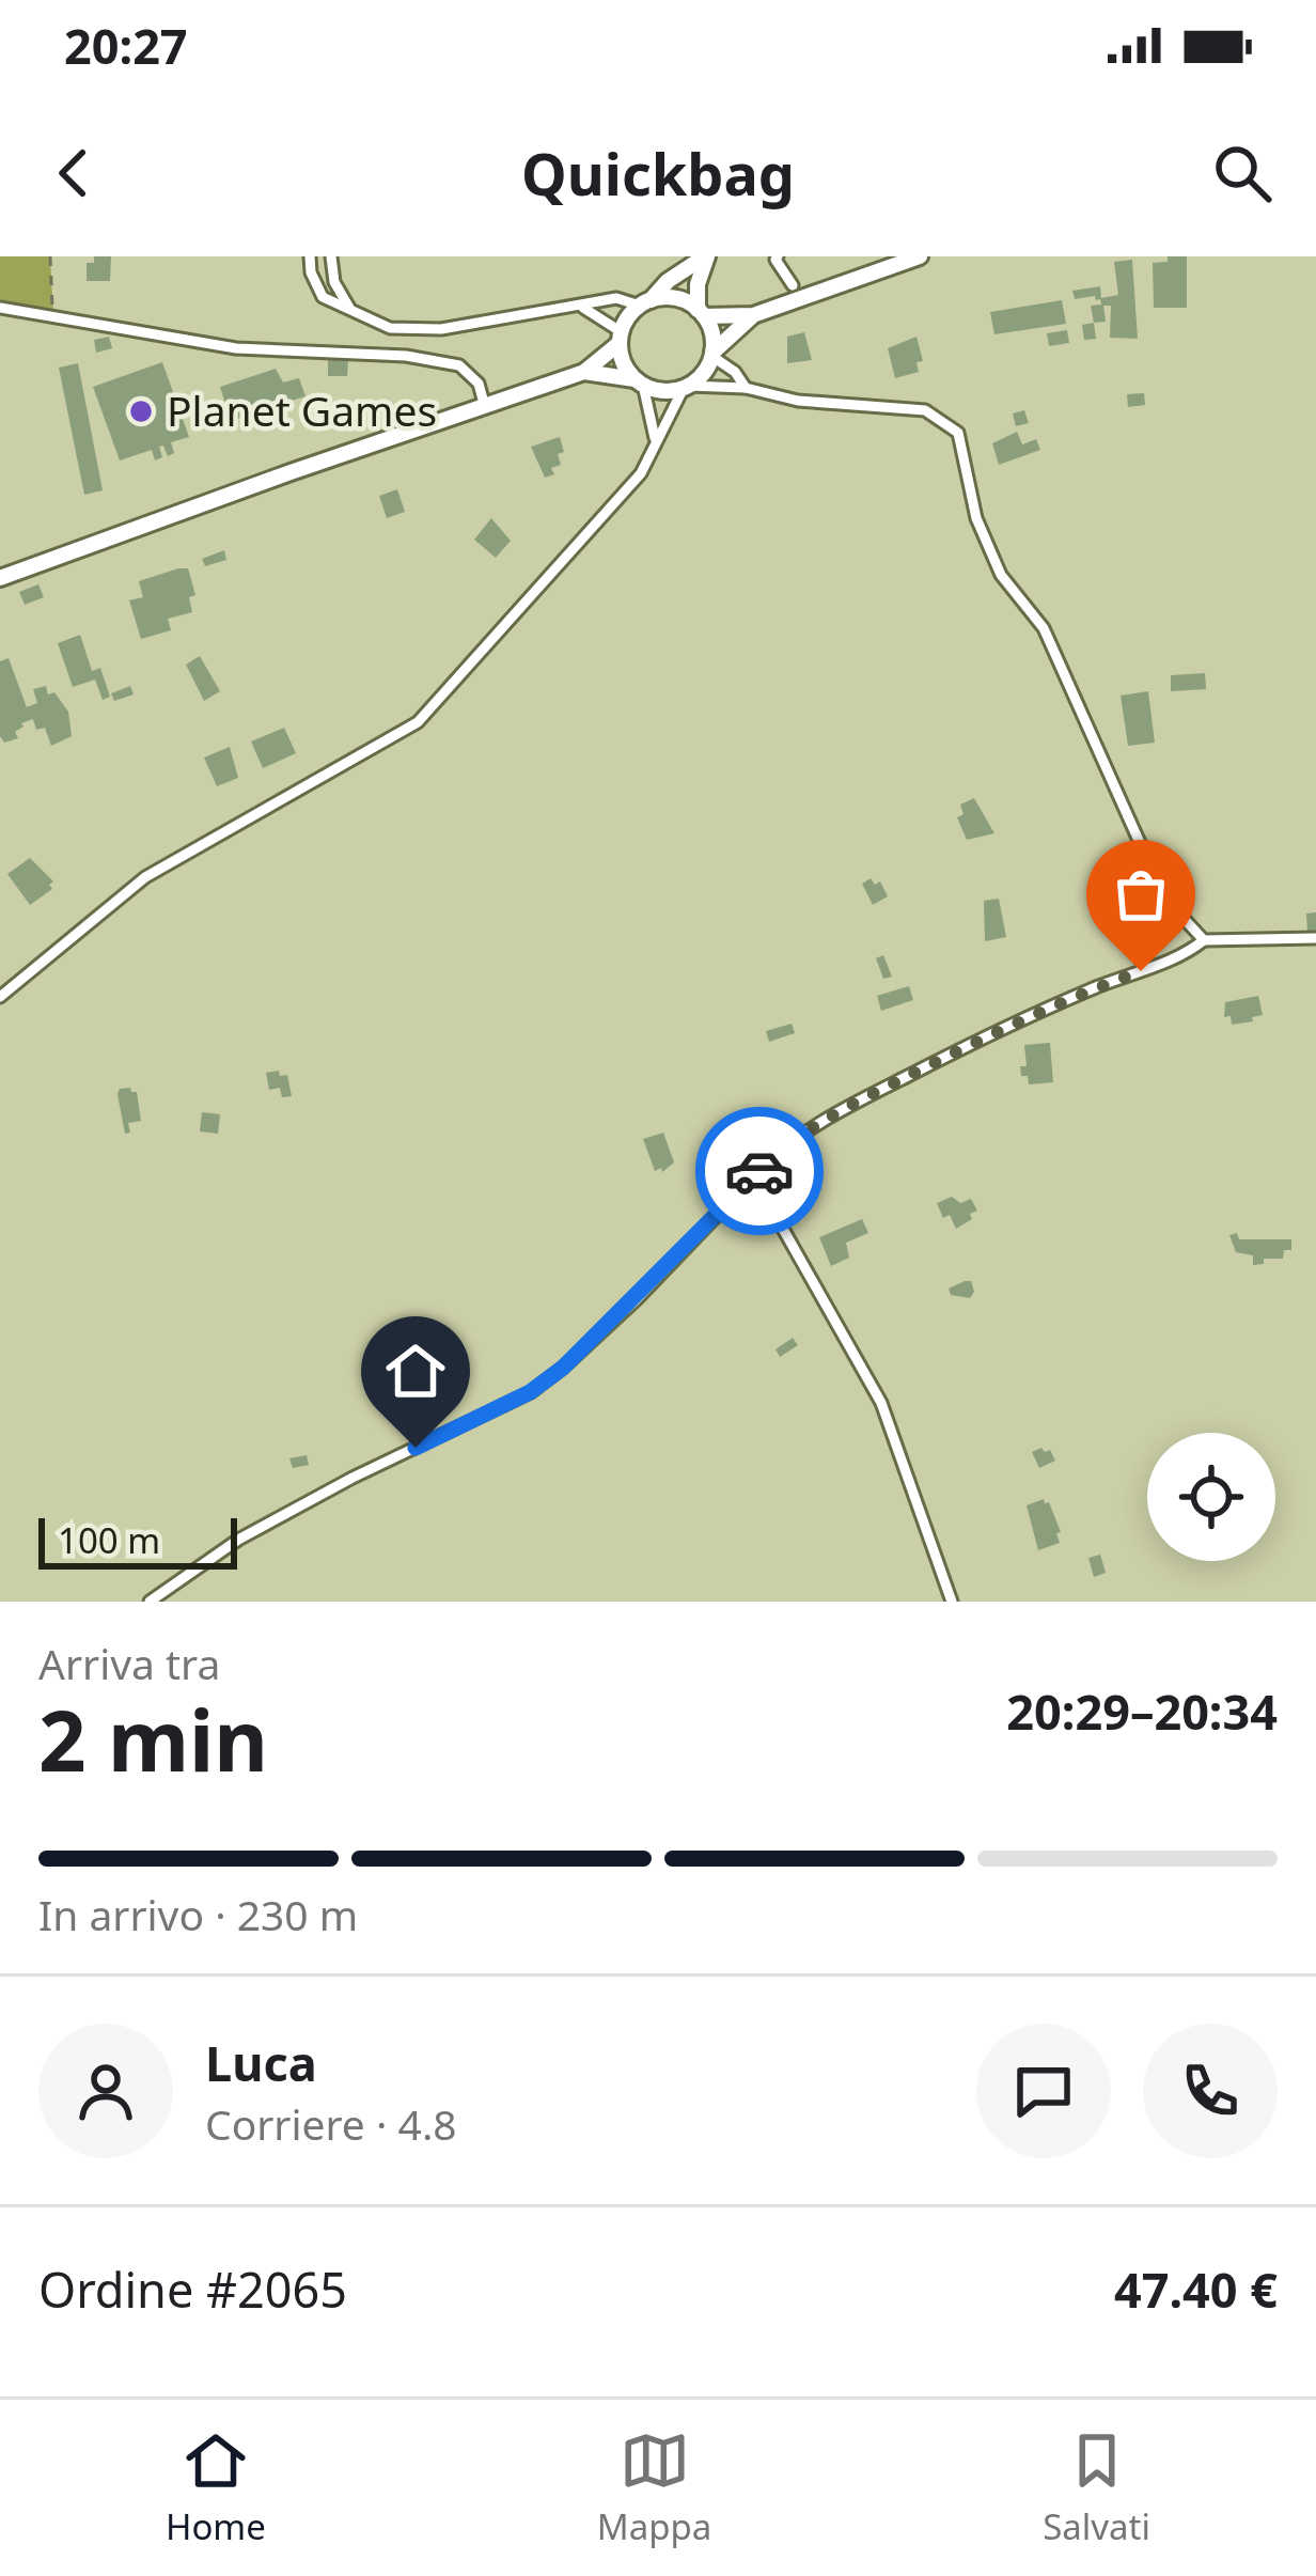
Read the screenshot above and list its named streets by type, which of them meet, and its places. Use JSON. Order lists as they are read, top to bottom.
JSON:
{
  "places": ["Planet Games"],
  "scale_bar": "100 m",
  "page": {
    "status": "20:27",
    "header": "Quickbag",
    "scale": "100 m",
    "heading": ["2 min", "Arriva tra", "20:29–20:34"],
    "panel": [
      "Luca",
      "Corriere · 4.8",
      "Ordine #2065",
      "47.40 €"
    ],
    "bar": "In arrivo · 230 m",
    "tabs": ["Home", "Mappa", "Salvati"]
  }
}
